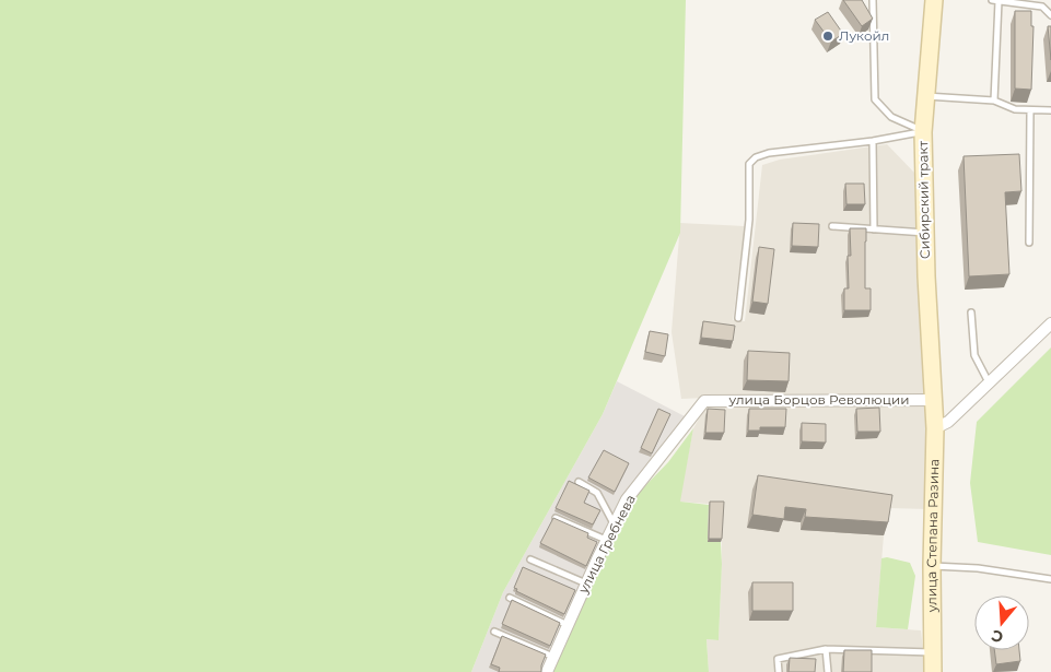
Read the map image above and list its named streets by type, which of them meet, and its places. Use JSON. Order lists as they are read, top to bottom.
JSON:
{
  "streets": {
    "main road": ["Сибирский тракт", "улица Степана Разина"],
    "street": ["улица Борцов Революции", "улица Гребнева"]
  },
  "crossings": [
    ["Сибирский тракт", "улица Борцов Революции"],
    ["Сибирский тракт", "улица Степана Разина"],
    ["улица Борцов Революции", "улица Степана Разина"],
    ["улица Борцов Революции", "улица Гребнева"]
  ],
  "places": ["Лукойл"],
  "north": "bottom"
}
